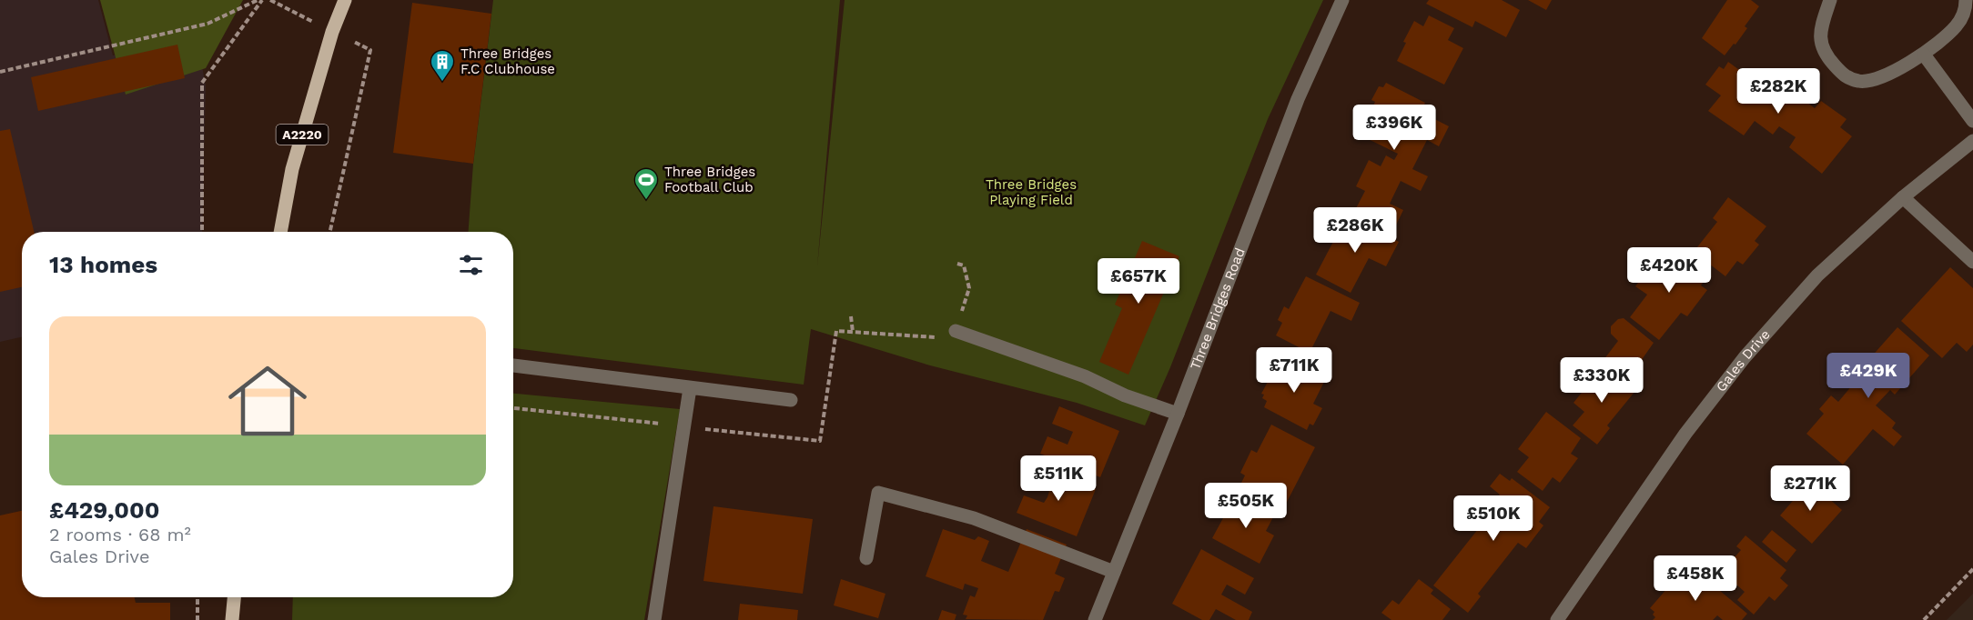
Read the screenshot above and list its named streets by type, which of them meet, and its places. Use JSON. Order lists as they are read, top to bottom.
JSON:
{
  "streets": {
    "main road": ["A2220"],
    "street": ["Three Bridges Road", "Gales Drive"]
  },
  "parks": ["Three Bridges Playing Field"],
  "places": {
    "building": ["Three Bridges F.C Clubhouse"],
    "sports": ["Three Bridges Football Club"]
  },
  "page": {
    "price": [
      "£282K",
      "£396K",
      "£286K",
      "£420K",
      "£657K",
      "£711K",
      "£429K",
      "£330K",
      "£511K",
      "£271K",
      "£505K",
      "£510K",
      "£458K"
    ],
    "heading": "13 homes",
    "list": [
      {
        "name": "£429,000",
        "note": "2 rooms · 68 m² · Gales Drive"
      }
    ]
  }
}
